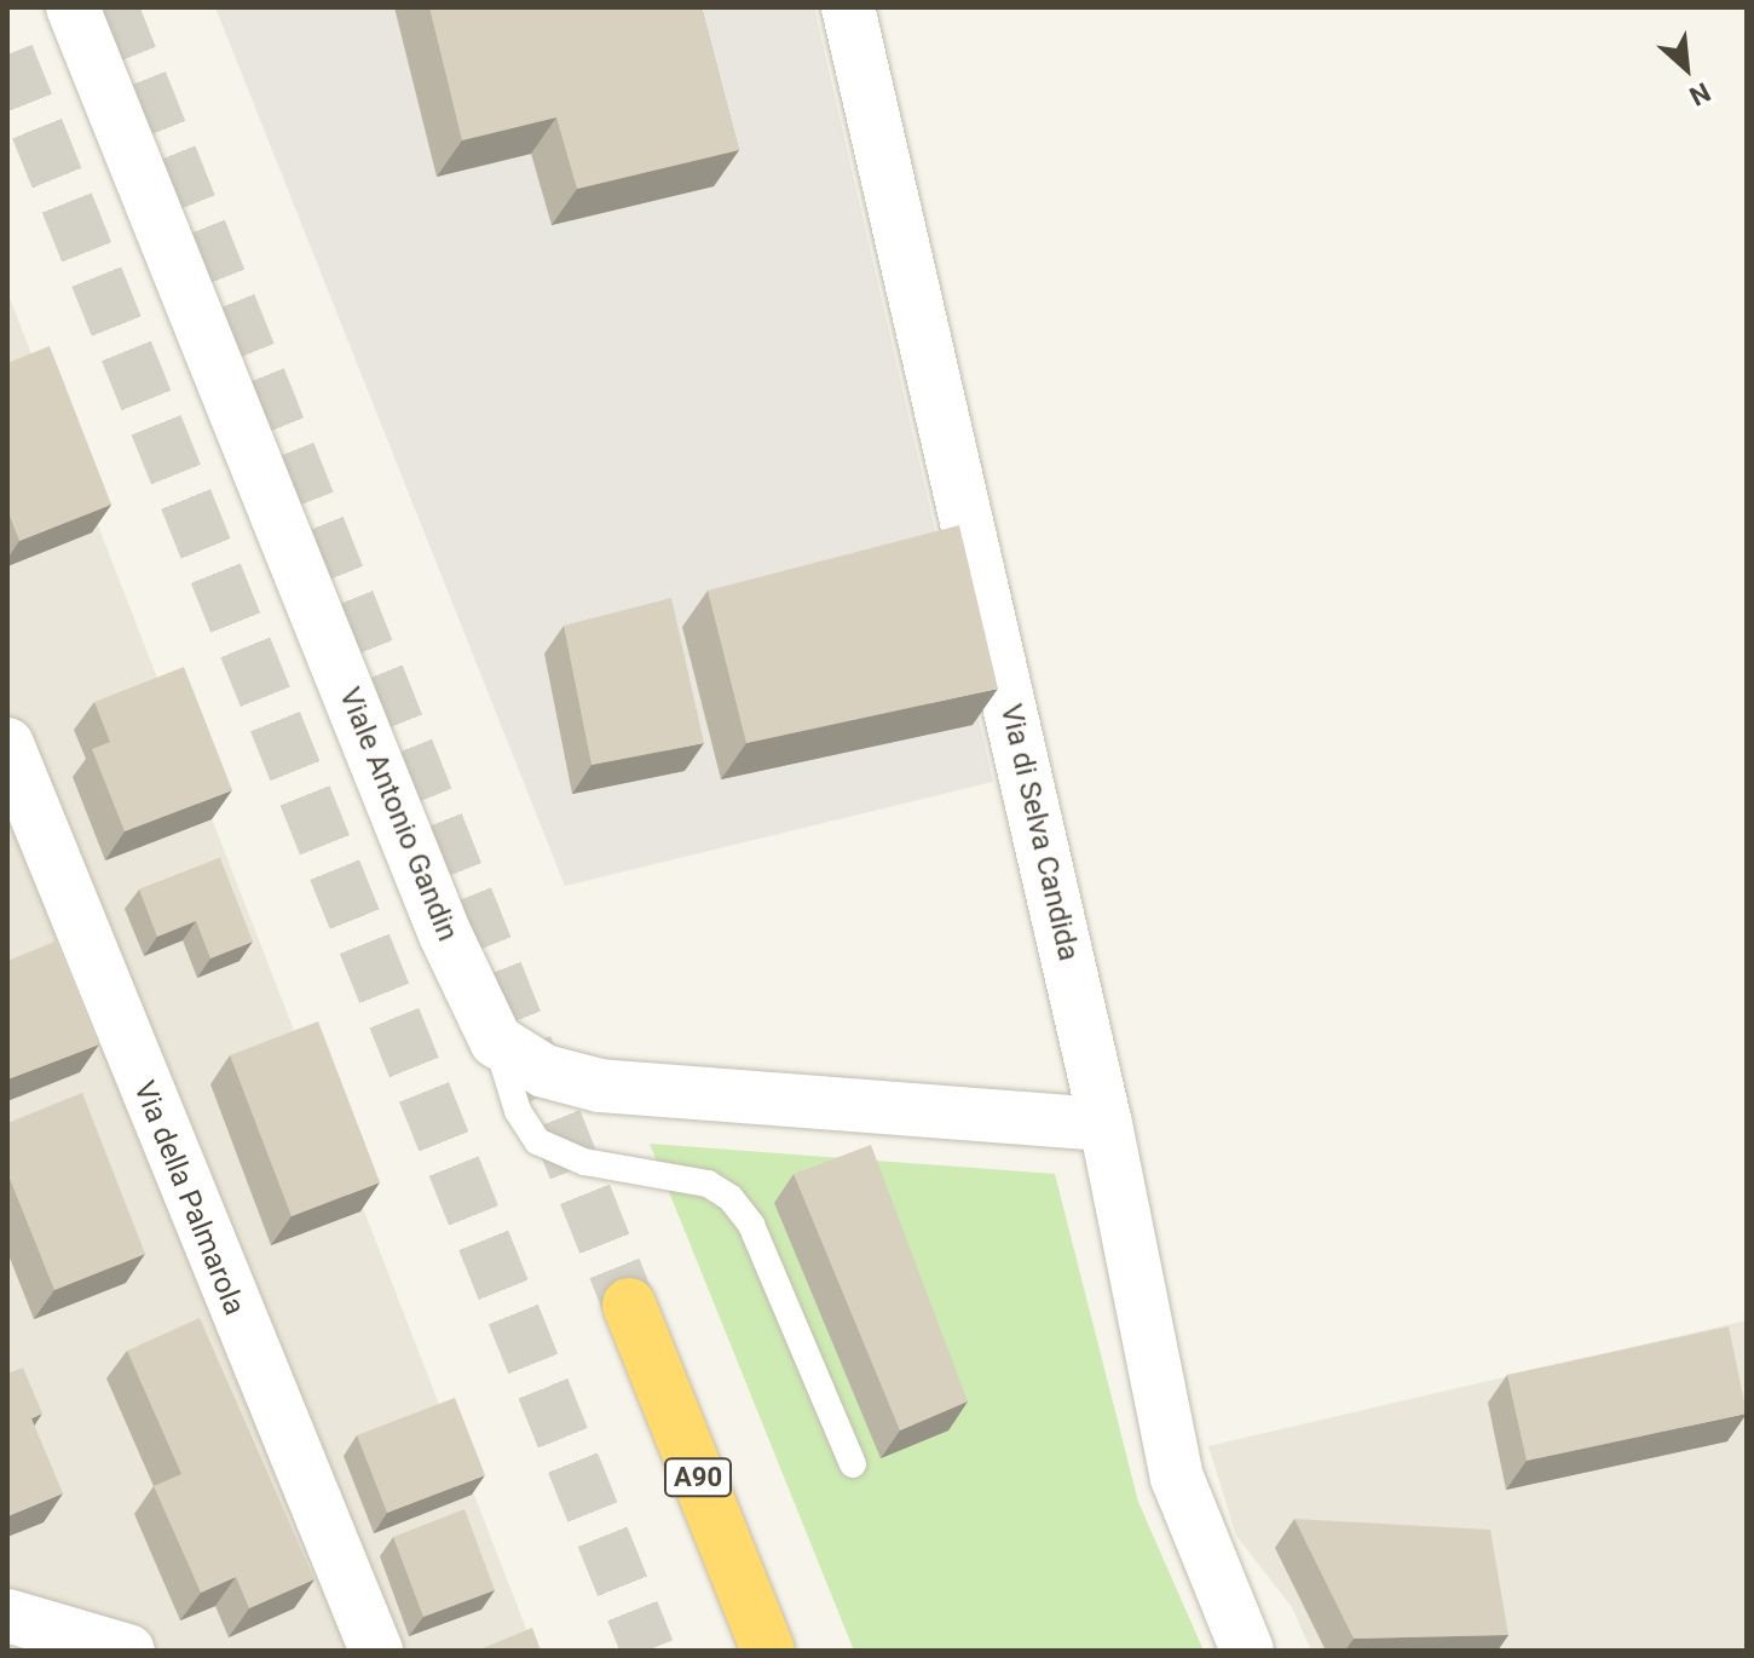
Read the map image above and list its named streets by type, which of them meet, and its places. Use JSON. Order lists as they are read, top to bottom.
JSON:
{
  "streets": {
    "highway": ["A90"],
    "street": ["Viale Antonio Gandin", "Via di Selva Candida", "Via della Palmarola"]
  },
  "north": "bottom right"
}
